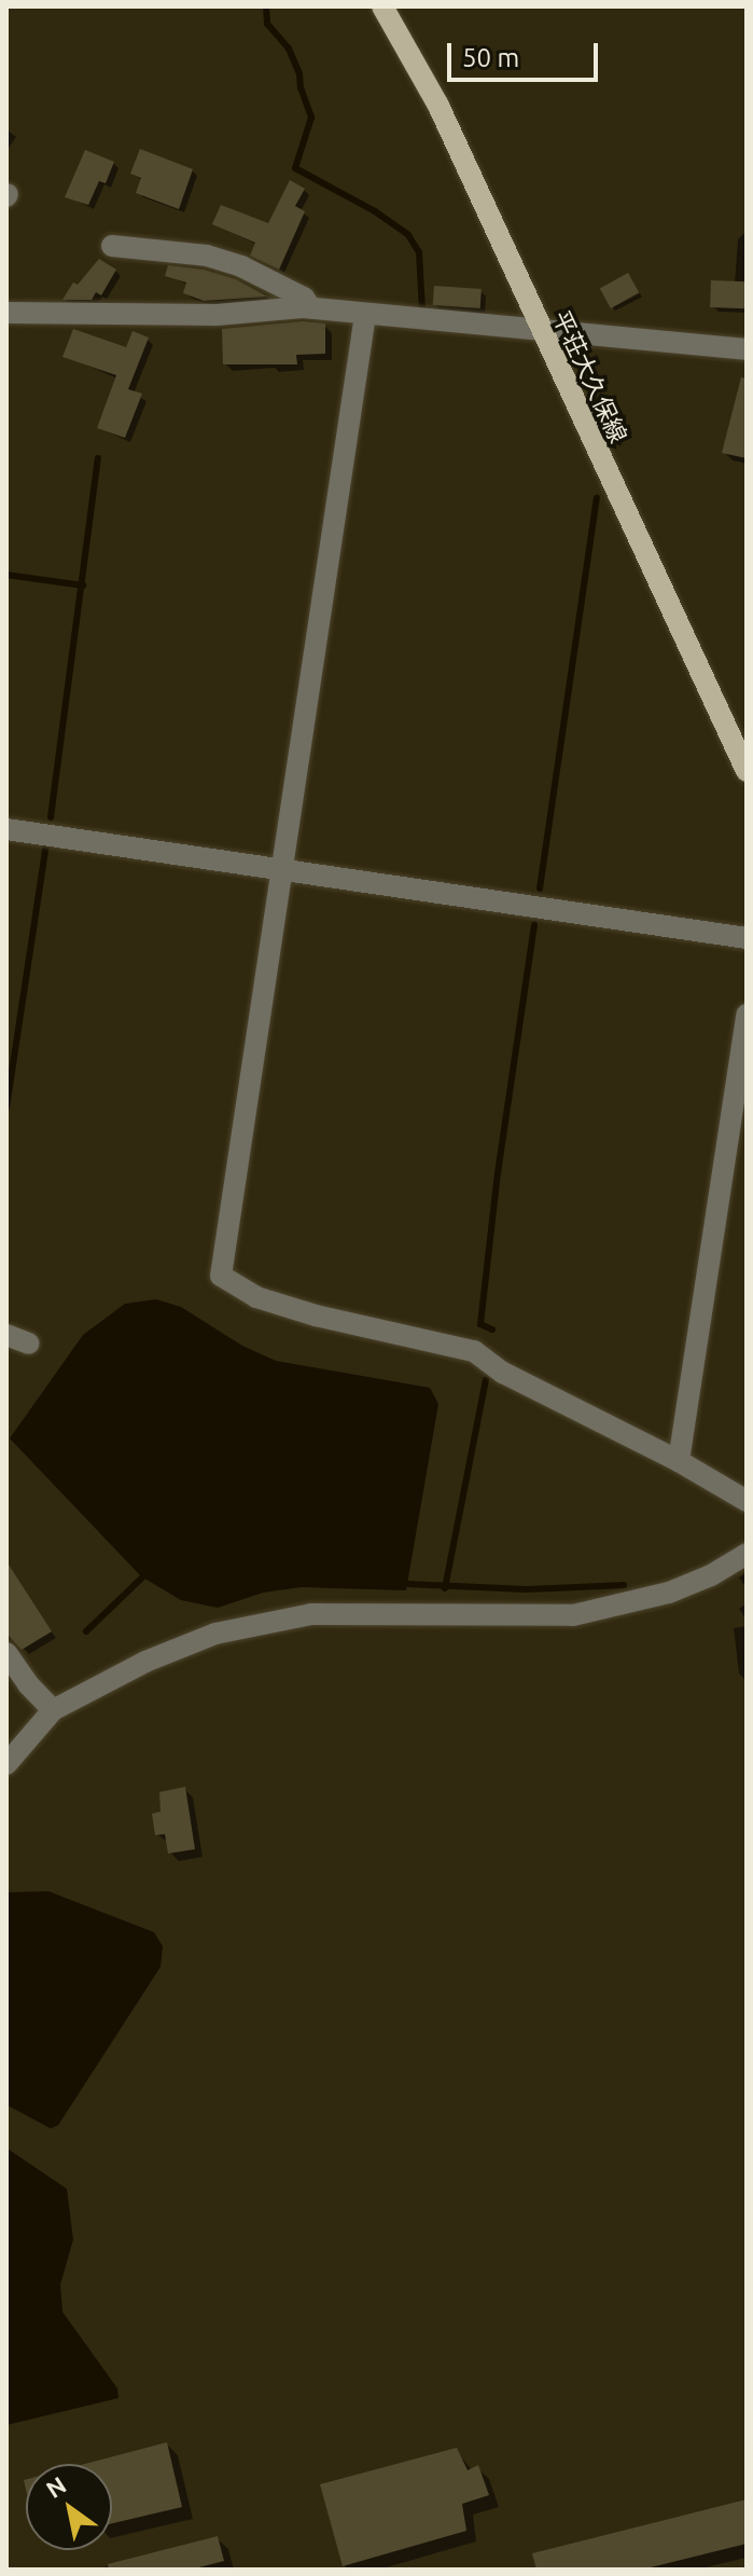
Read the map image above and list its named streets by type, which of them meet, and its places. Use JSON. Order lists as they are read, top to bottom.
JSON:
{
  "streets": {
    "main road": ["平荘大久保線"]
  },
  "scale_bar": "50 m",
  "north": "top left"
}
